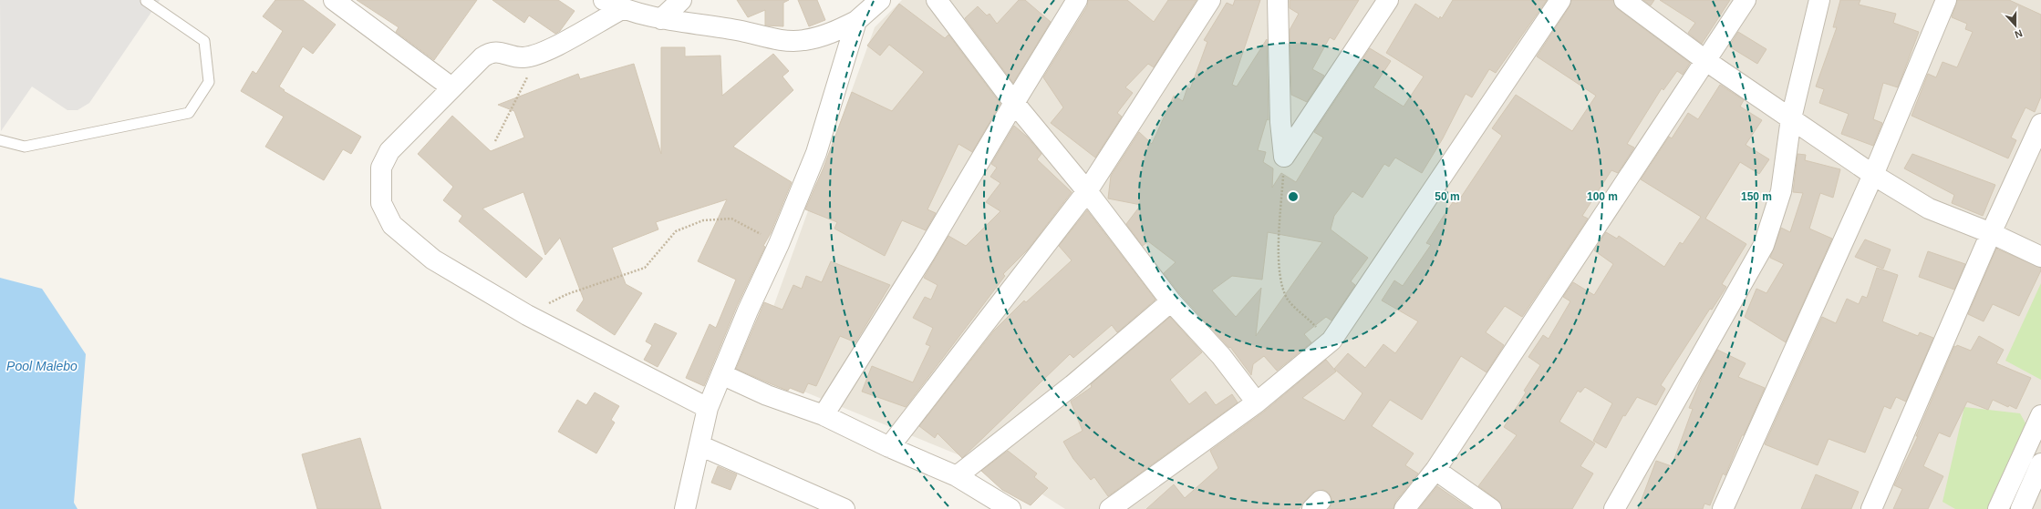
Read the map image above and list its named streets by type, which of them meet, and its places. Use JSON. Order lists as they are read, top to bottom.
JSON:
{
  "water": ["Pool Malebo"],
  "north": "bottom",
  "rings": ["50 m", "100 m", "150 m"]
}
